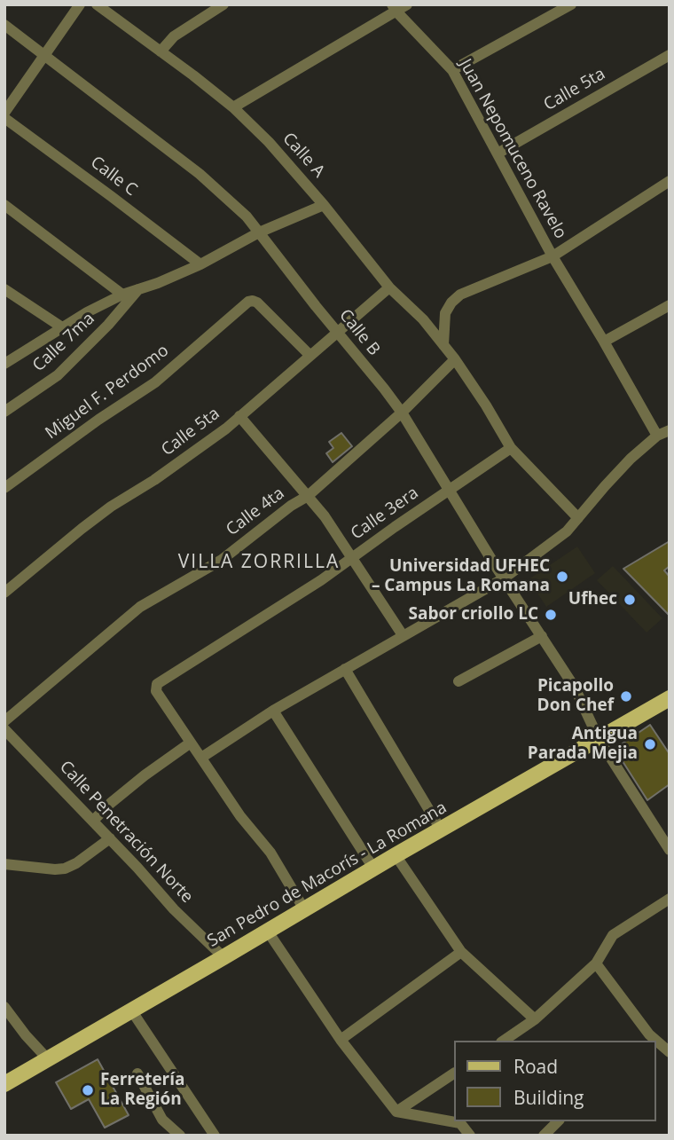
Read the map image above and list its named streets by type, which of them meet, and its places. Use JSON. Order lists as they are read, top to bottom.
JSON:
{
  "streets": {
    "main road": ["San Pedro de Macorís - La Romana"],
    "street": [
      "Calle 5ta",
      "Juan Nepomuceno Ravelo",
      "Calle A",
      "Calle C",
      "Calle B",
      "Calle 7ma",
      "Miguel F. Perdomo",
      "Calle 4ta",
      "Calle 3era",
      "Calle Penetración Norte"
    ]
  },
  "crossings": [
    ["Calle 5ta", "Juan Nepomuceno Ravelo"],
    ["Calle 5ta", "Calle A"],
    ["Calle 5ta", "Calle B"],
    ["Calle 5ta", "Miguel F. Perdomo"],
    ["Calle A", "Calle 4ta"],
    ["Calle A", "Calle 3era"],
    ["Calle B", "Calle 4ta"],
    ["Calle B", "Calle 3era"],
    ["Calle B", "San Pedro de Macorís - La Romana"],
    ["Calle Penetración Norte", "San Pedro de Macorís - La Romana"]
  ],
  "districts": ["VILLA ZORRILLA"],
  "places": [
    "Universidad UFHEC – Campus La Romana",
    "Ufhec",
    "Sabor criollo LC",
    "Picapollo Don Chef",
    "Antigua Parada Mejia",
    "Ferretería La Región"
  ],
  "legend": ["Road", "Building"]
}
